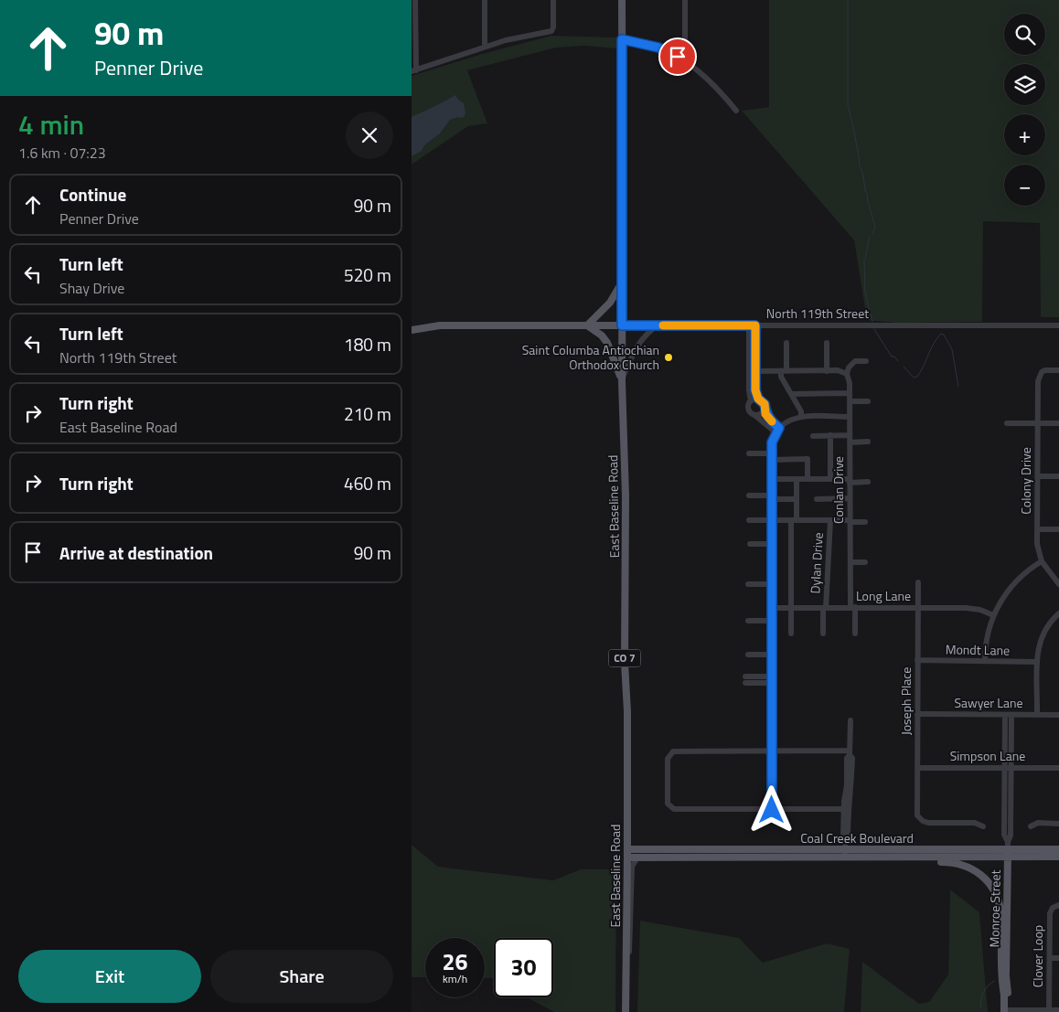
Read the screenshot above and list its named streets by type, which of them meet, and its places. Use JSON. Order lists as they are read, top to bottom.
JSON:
{
  "streets": {
    "main road": [
      "North 119th Street",
      "East Baseline Road",
      "CO 7",
      "Coal Creek Boulevard",
      "Monroe Street"
    ],
    "street": [
      "Colony Drive",
      "Conlan Drive",
      "Dylan Drive",
      "Long Lane",
      "Mondt Lane",
      "Joseph Place",
      "Sawyer Lane",
      "Simpson Lane",
      "Clover Loop"
    ]
  },
  "crossings": [
    ["North 119th Street", "East Baseline Road"],
    ["Conlan Drive", "Long Lane"],
    ["East Baseline Road", "Coal Creek Boulevard"],
    ["Dylan Drive", "Long Lane"],
    ["Long Lane", "Joseph Place"],
    ["Mondt Lane", "Joseph Place"],
    ["Joseph Place", "Sawyer Lane"],
    ["Joseph Place", "Simpson Lane"],
    ["Sawyer Lane", "Monroe Street"],
    ["Simpson Lane", "Monroe Street"],
    ["Coal Creek Boulevard", "Monroe Street"]
  ],
  "places": ["Saint Columba Antiochian Orthodox Church"],
  "page": {
    "turn": ["90 m", "Penner Drive"],
    "map_buttons": ["+", "−"],
    "heading": ["4 min", "1.6 km · 07:23"],
    "list": [
      {
        "name": "Continue",
        "note": "Penner Drive",
        "value": "90 m"
      },
      {
        "name": "Turn left",
        "note": "Shay Drive",
        "value": "520 m"
      },
      {
        "name": "Turn left",
        "note": "North 119th Street",
        "value": "180 m"
      },
      {
        "name": "Turn right",
        "note": "East Baseline Road",
        "value": "210 m"
      },
      {
        "name": "Turn right",
        "value": "460 m"
      },
      {
        "name": "Arrive at destination",
        "value": "90 m"
      }
    ],
    "speed": "26 km/h",
    "limit": "30",
    "buttons": ["Exit", "Share"]
  }
}
